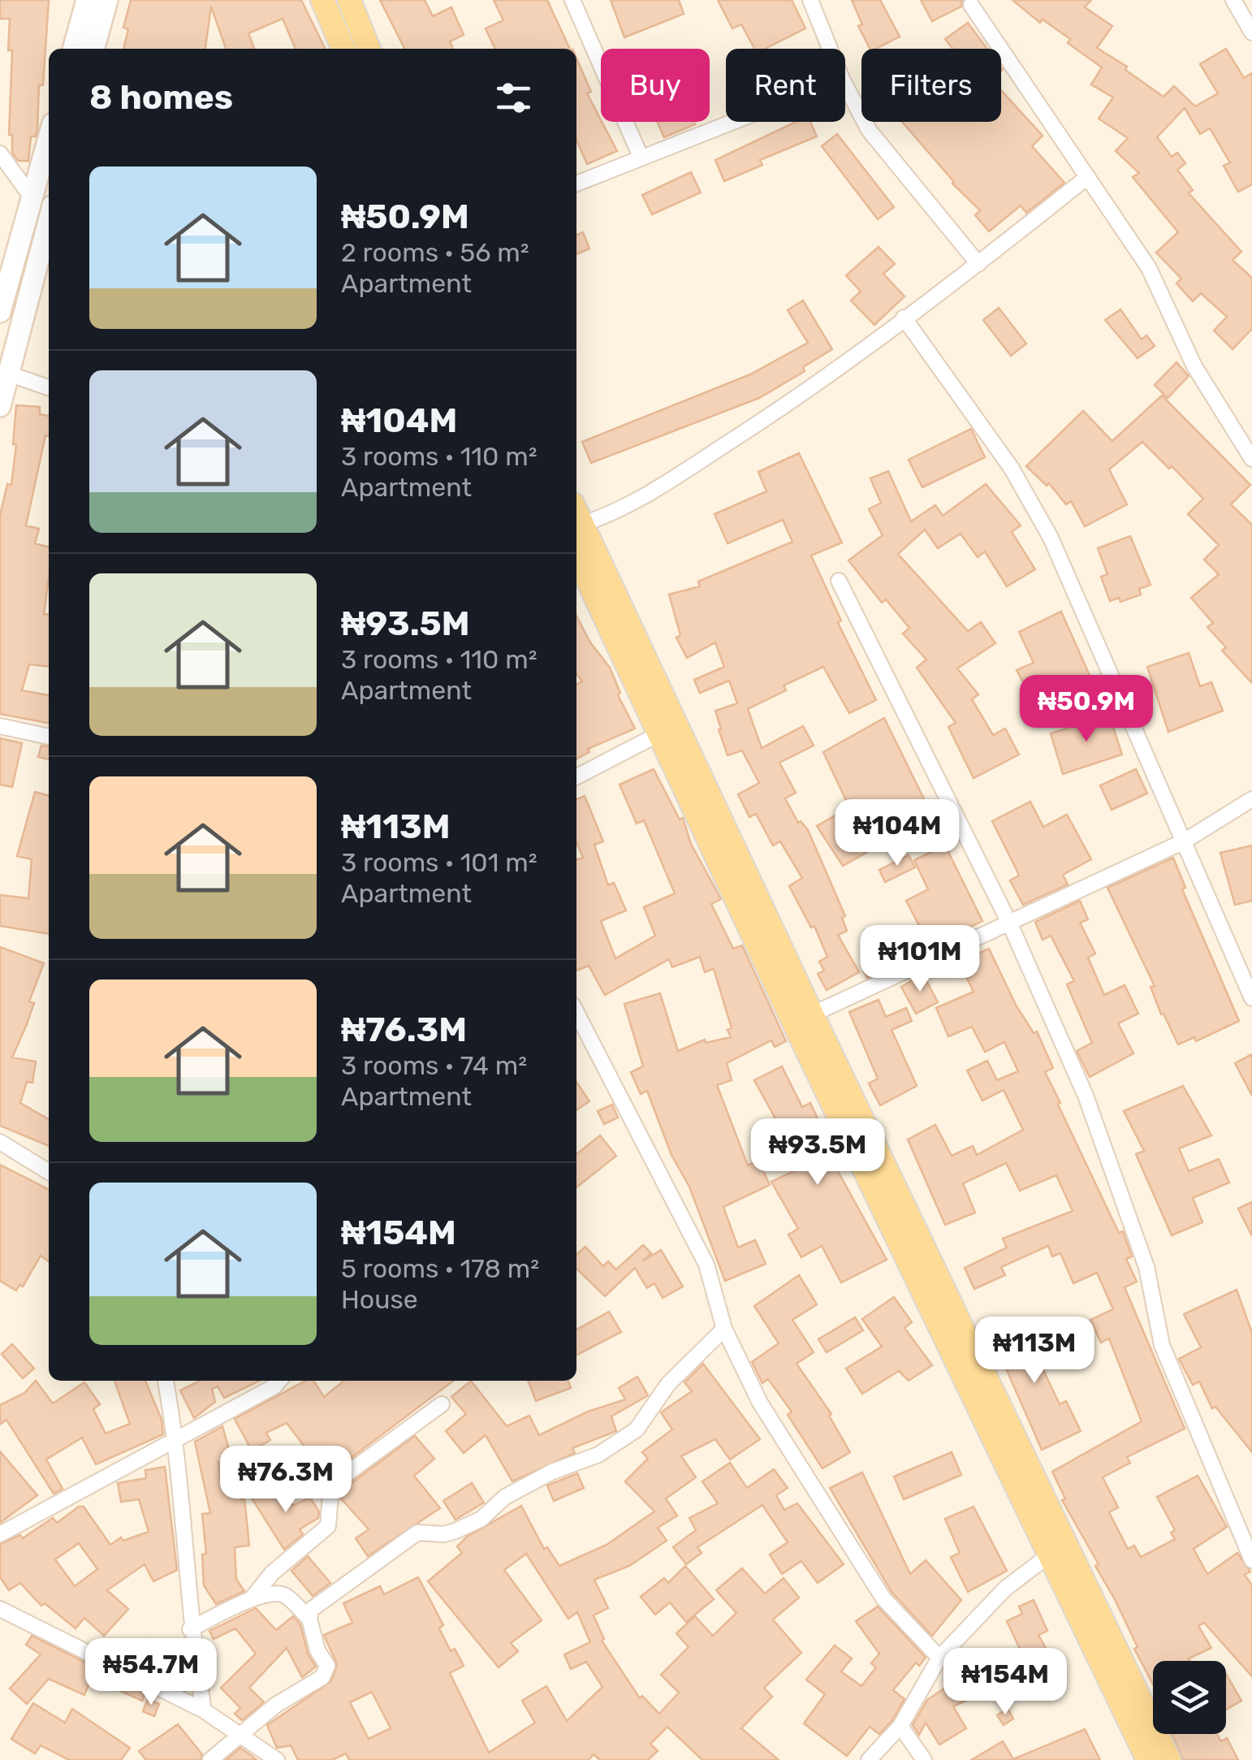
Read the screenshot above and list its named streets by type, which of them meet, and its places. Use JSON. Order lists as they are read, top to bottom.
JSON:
{
  "page": {
    "chip": ["Buy", "Rent", "Filters"],
    "heading": "8 homes",
    "list": [
      {
        "name": "₦50.9M",
        "note": "2 rooms · 56 m² · Apartment"
      },
      {
        "name": "₦104M",
        "note": "3 rooms · 110 m² · Apartment"
      },
      {
        "name": "₦93.5M",
        "note": "3 rooms · 110 m² · Apartment"
      },
      {
        "name": "₦113M",
        "note": "3 rooms · 101 m² · Apartment"
      },
      {
        "name": "₦76.3M",
        "note": "3 rooms · 74 m² · Apartment"
      },
      {
        "name": "₦154M",
        "note": "5 rooms · 178 m² · House"
      }
    ],
    "price": [
      "₦50.9M",
      "₦104M",
      "₦101M",
      "₦93.5M",
      "₦113M",
      "₦76.3M",
      "₦54.7M",
      "₦154M"
    ]
  }
}
